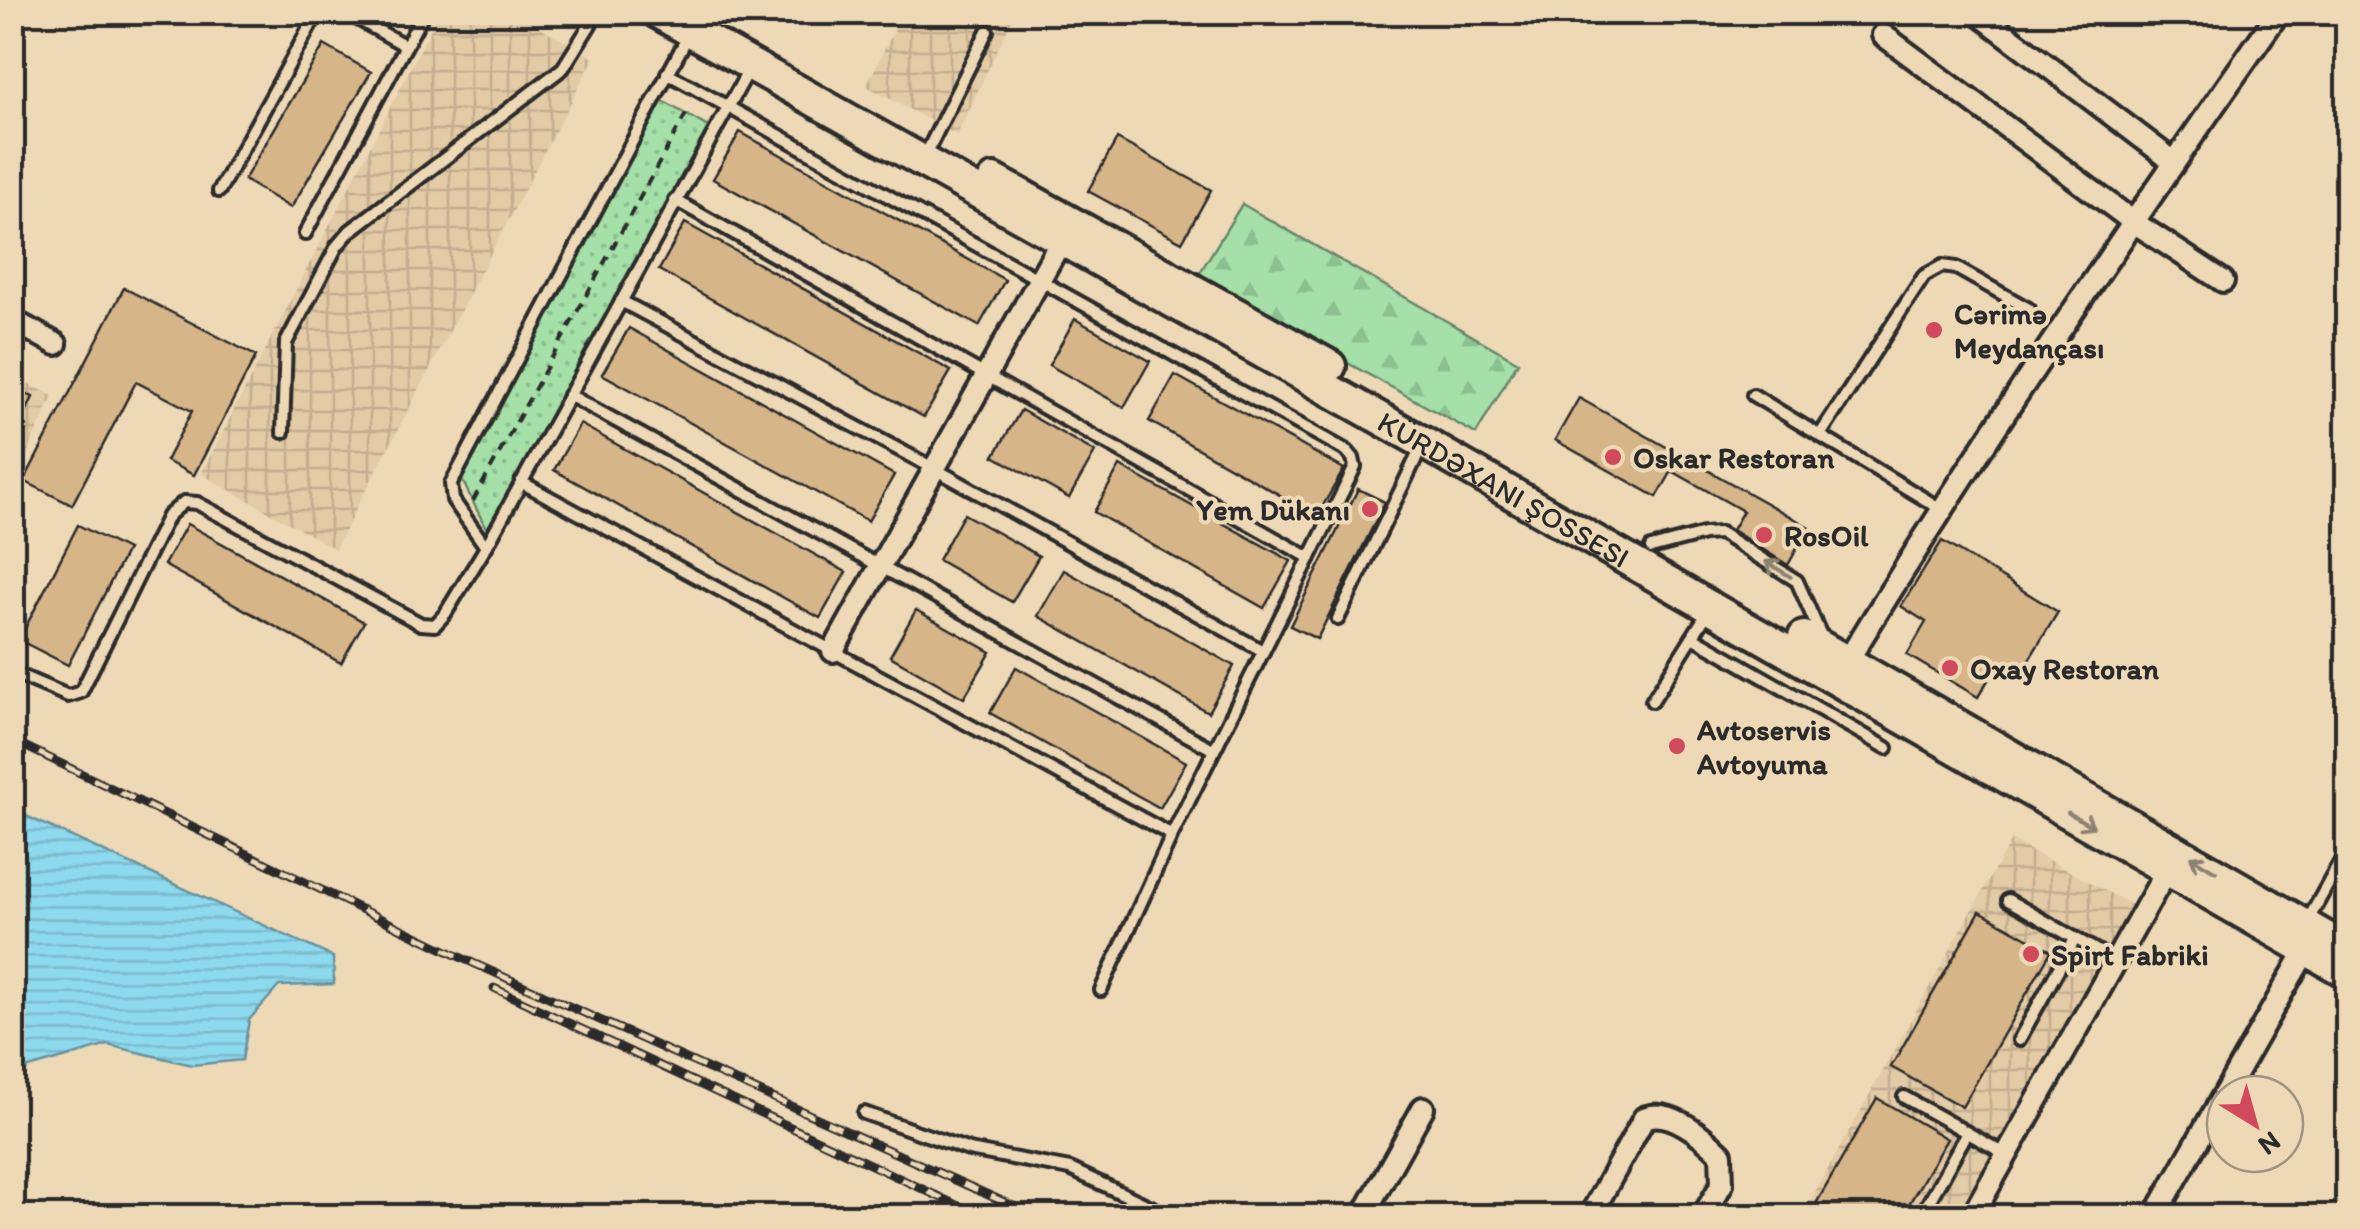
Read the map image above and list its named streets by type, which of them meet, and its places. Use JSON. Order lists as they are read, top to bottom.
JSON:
{
  "places": [
    "Cərimə Meydançası",
    "Oskar Restoran",
    "Yem Dükanı",
    "RosOil",
    "Oxay Restoran",
    "Avtoservis Avtoyuma",
    "Spirt Fabriki"
  ],
  "north": "bottom right"
}
